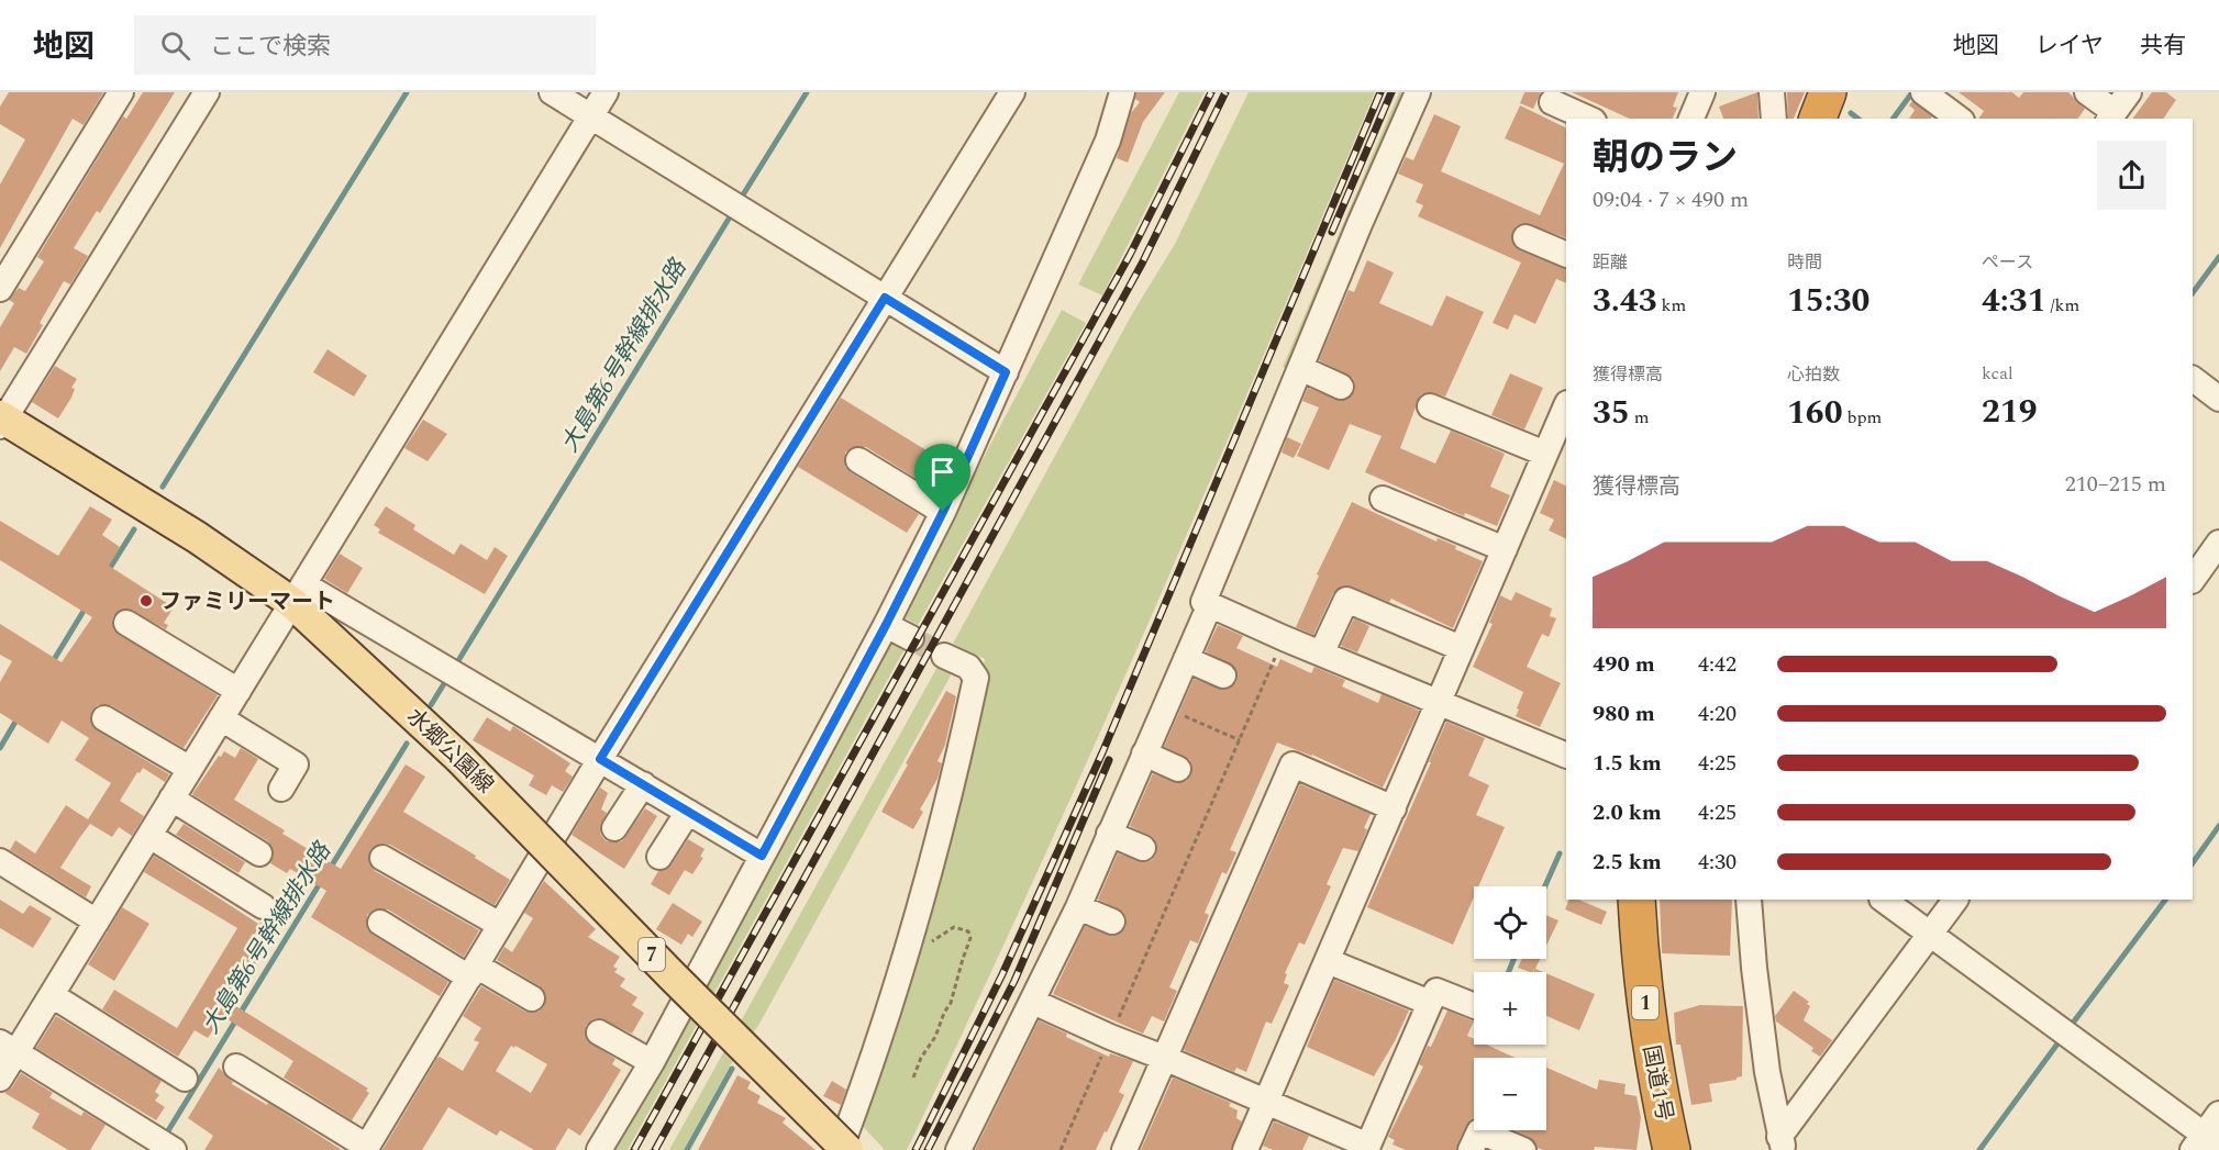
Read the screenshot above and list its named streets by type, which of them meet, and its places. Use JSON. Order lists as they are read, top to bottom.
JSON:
{
  "streets": {
    "highway": ["1", "国道1号"],
    "main road": ["水郷公園線", "7"]
  },
  "water": ["大島第6号幹線排水路"],
  "places": ["ファミリーマート"],
  "page": {
    "header": "地図",
    "search": "ここで検索",
    "nav": ["地図", "レイヤ", "共有"],
    "heading": ["朝のラン", "09:04 · 7 × 490 m"],
    "stats": [
      ["距離", "3.43 km"],
      ["時間", "15:30"],
      ["ペース", "4:31 /km"],
      ["獲得標高", "35 m"],
      ["心拍数", "160 bpm"],
      ["kcal", "219"]
    ],
    "chart": ["獲得標高", "210–215 m"],
    "list": [
      {
        "name": "490 m",
        "note": "4:42"
      },
      {
        "name": "980 m",
        "note": "4:20"
      },
      {
        "name": "1.5 km",
        "note": "4:25"
      },
      {
        "name": "2.0 km",
        "note": "4:25"
      },
      {
        "name": "2.5 km",
        "note": "4:30"
      }
    ],
    "map_buttons": ["+", "−"]
  }
}
